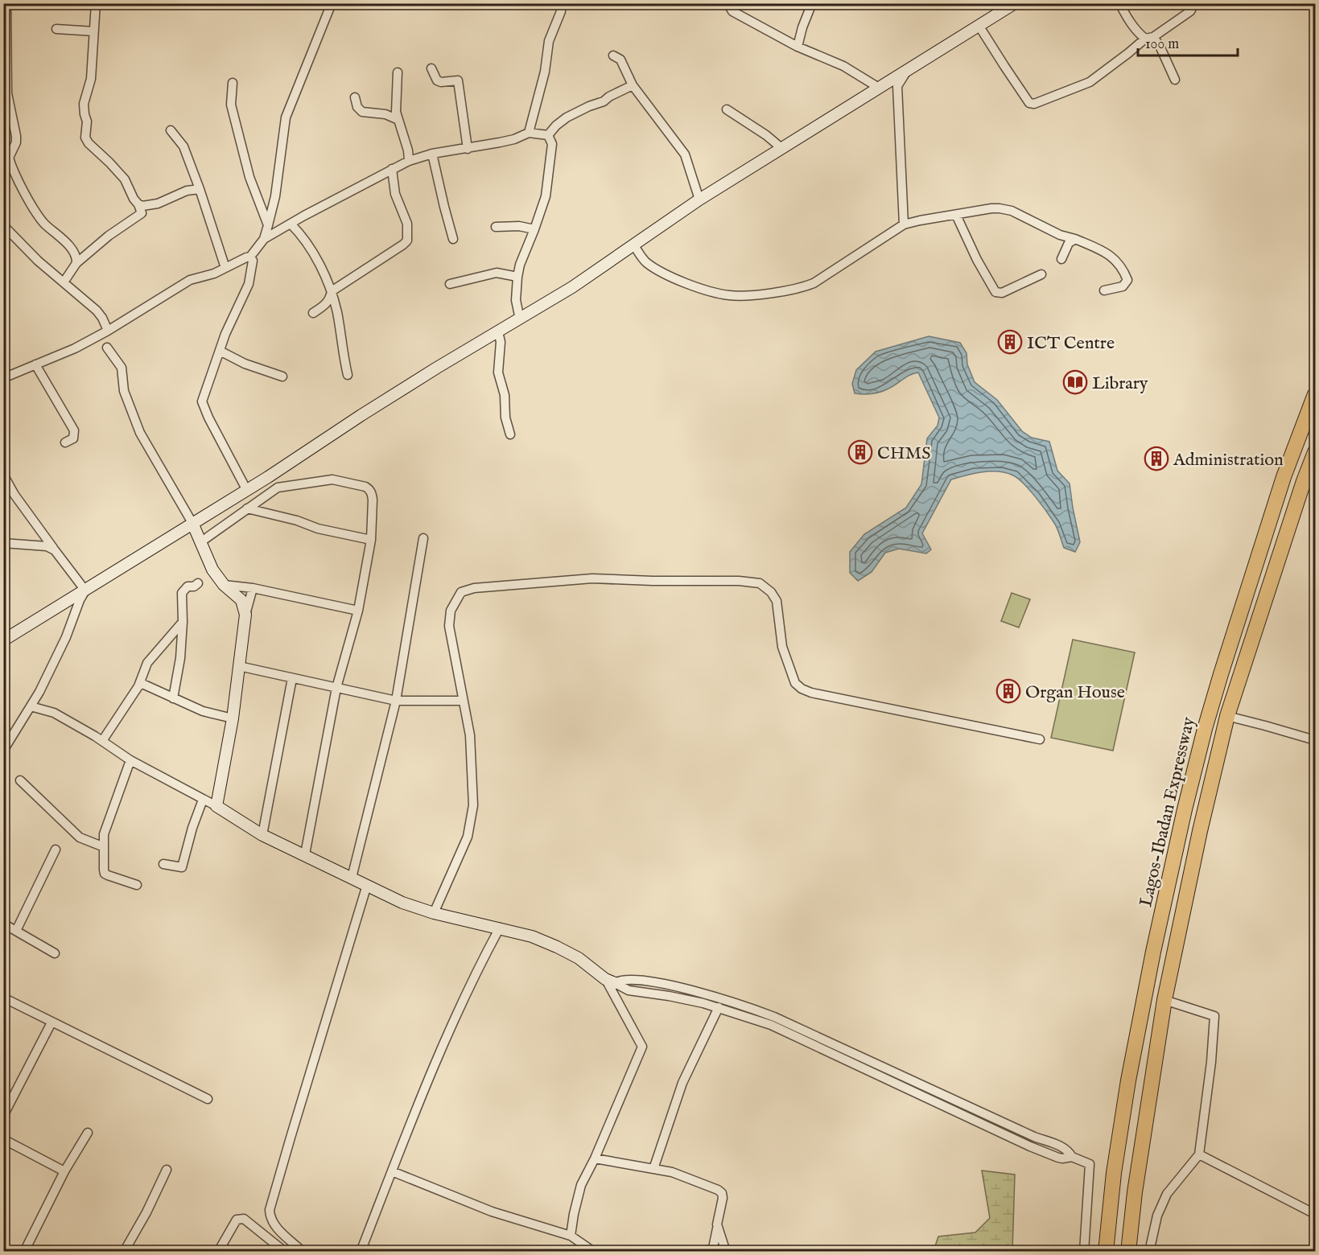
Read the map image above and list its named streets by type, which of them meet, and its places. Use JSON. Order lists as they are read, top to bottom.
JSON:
{
  "streets": {
    "highway": ["Lagos-Ibadan Expressway"]
  },
  "places": {
    "building": [
      "ICT Centre",
      "CHMS",
      "Administration",
      "Organ House"
    ],
    "library": ["Library"]
  },
  "scale_bar": "100 m"
}
